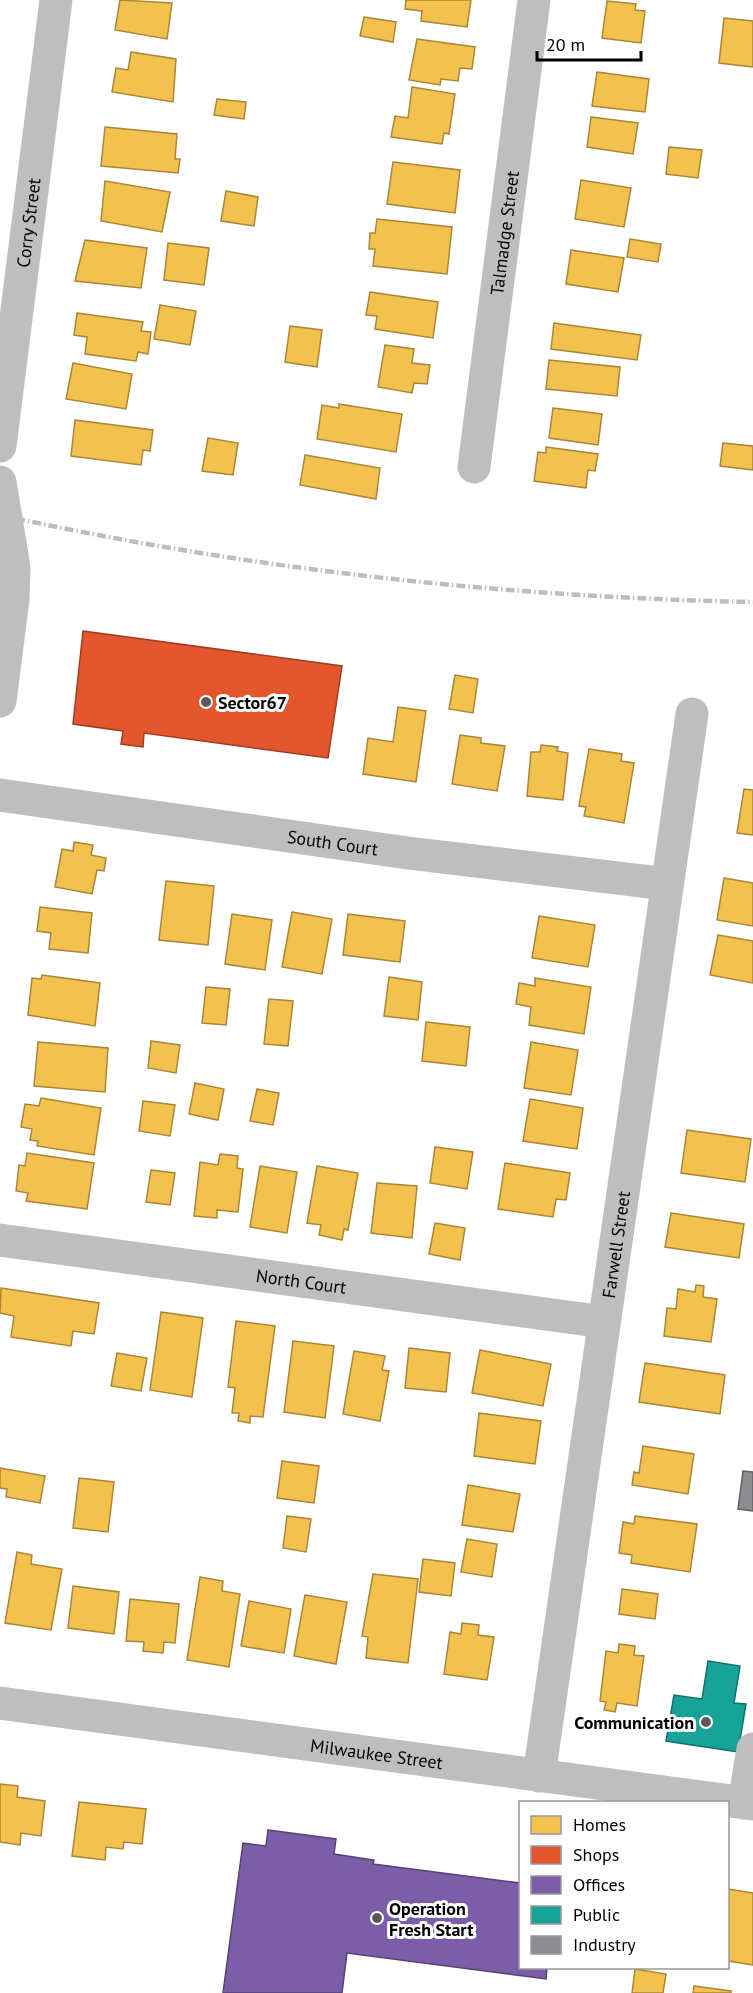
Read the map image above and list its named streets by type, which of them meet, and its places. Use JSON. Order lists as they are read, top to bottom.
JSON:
{
  "streets": {
    "street": [
      "Corry Street",
      "Talmadge Street",
      "South Court",
      "Farwell Street",
      "North Court",
      "Milwaukee Street"
    ]
  },
  "crossings": [
    ["South Court", "Farwell Street"],
    ["Farwell Street", "North Court"],
    ["Farwell Street", "Milwaukee Street"]
  ],
  "places": ["Sector67", "Communication", "Operation Fresh Start"],
  "legend": [
    "Homes",
    "Shops",
    "Offices",
    "Public",
    "Industry"
  ],
  "scale_bar": "20 m"
}
